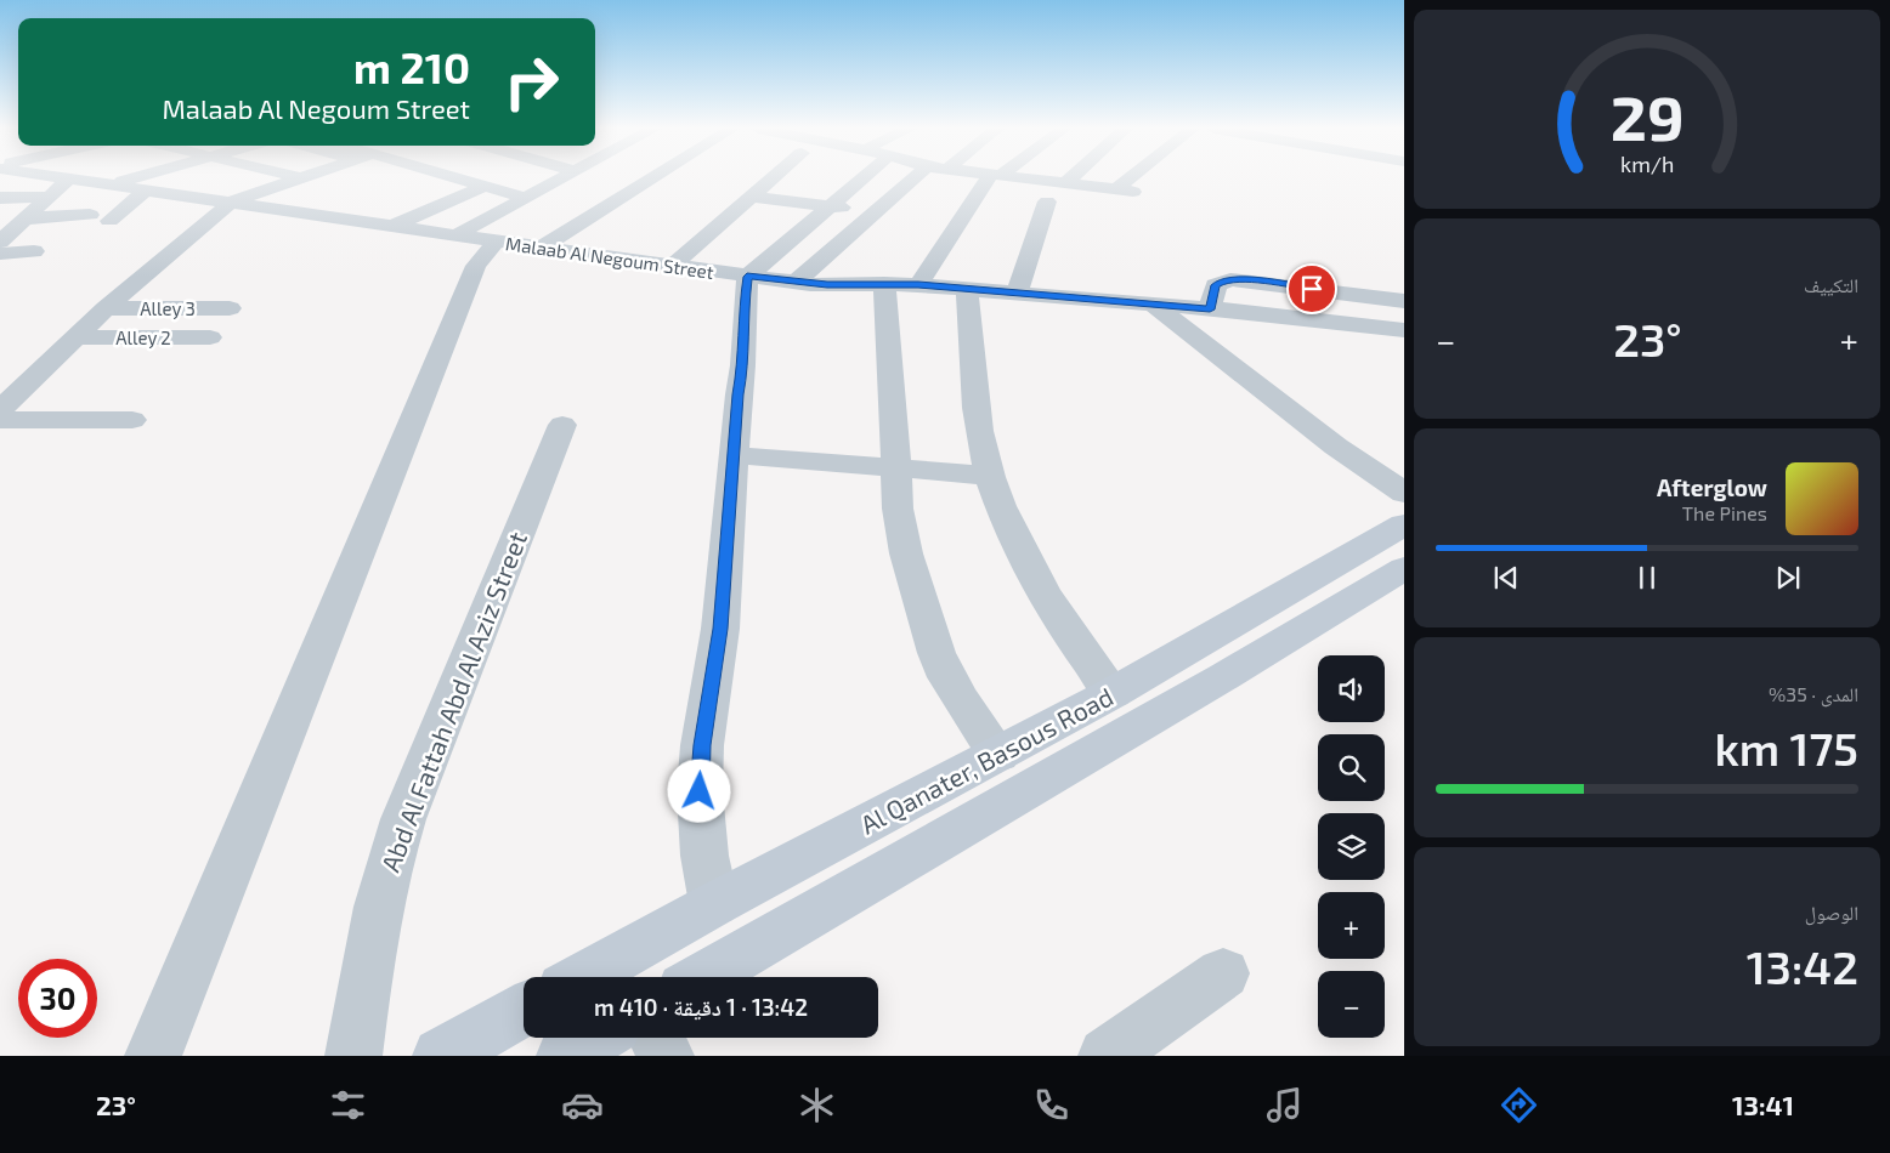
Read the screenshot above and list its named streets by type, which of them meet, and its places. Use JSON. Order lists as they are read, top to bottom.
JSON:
{
  "streets": {
    "main road": ["Al Qanater, Basous Road"],
    "street": [
      "Malaab Al Negoum Street",
      "Alley 3",
      "Alley 2",
      "Abd Al Fattah Abd Al Aziz Street"
    ]
  },
  "page": {
    "turn": ["210 m", "Malaab Al Negoum Street"],
    "tile": [
      "التكييف",
      ["المدى · 35%", "175 km"],
      ["الوصول", "13:42"]
    ],
    "heat": ["−", "23°", "+"],
    "song": ["Afterglow", "The Pines"],
    "map_buttons": ["+", "−"],
    "limit": "30",
    "trip": "13:42 · 1 دقيقة · 410 m",
    "tabs": ["13:41", "23°"],
    "gauge": ["29", "km/h"]
  }
}
